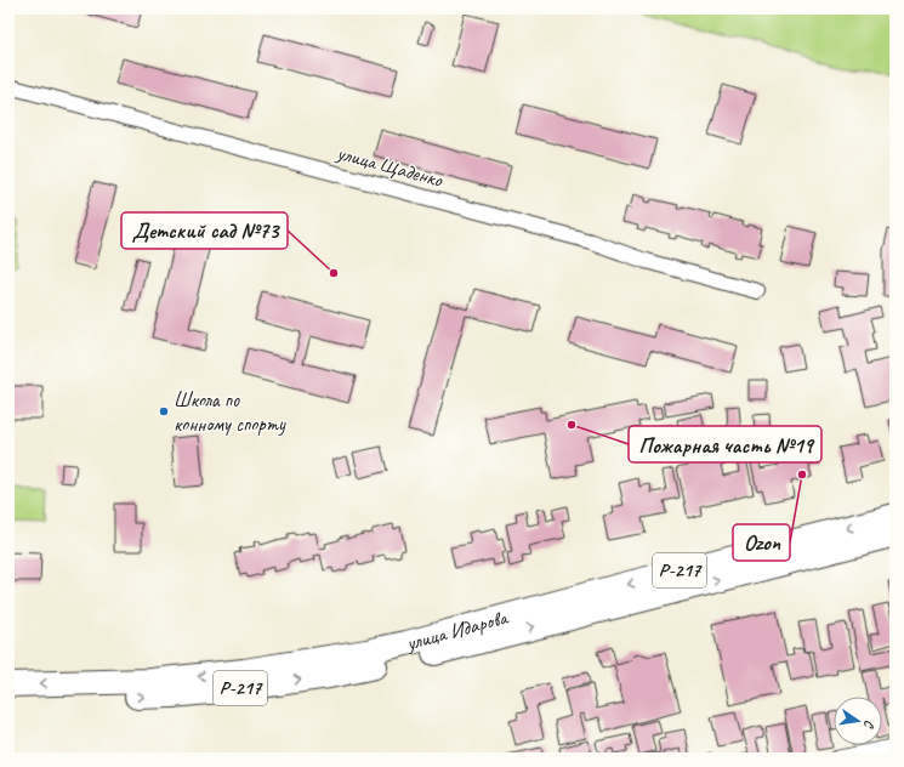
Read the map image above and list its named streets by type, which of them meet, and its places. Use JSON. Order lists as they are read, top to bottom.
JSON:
{
  "streets": {
    "main road": ["Р-217", "улица Идарова"],
    "street": ["улица Щаденко"]
  },
  "places": [
    "Детский сад №73",
    "Школа по конному спорту",
    "Пожарная часть №19",
    "Ozon"
  ],
  "north": "right"
}
